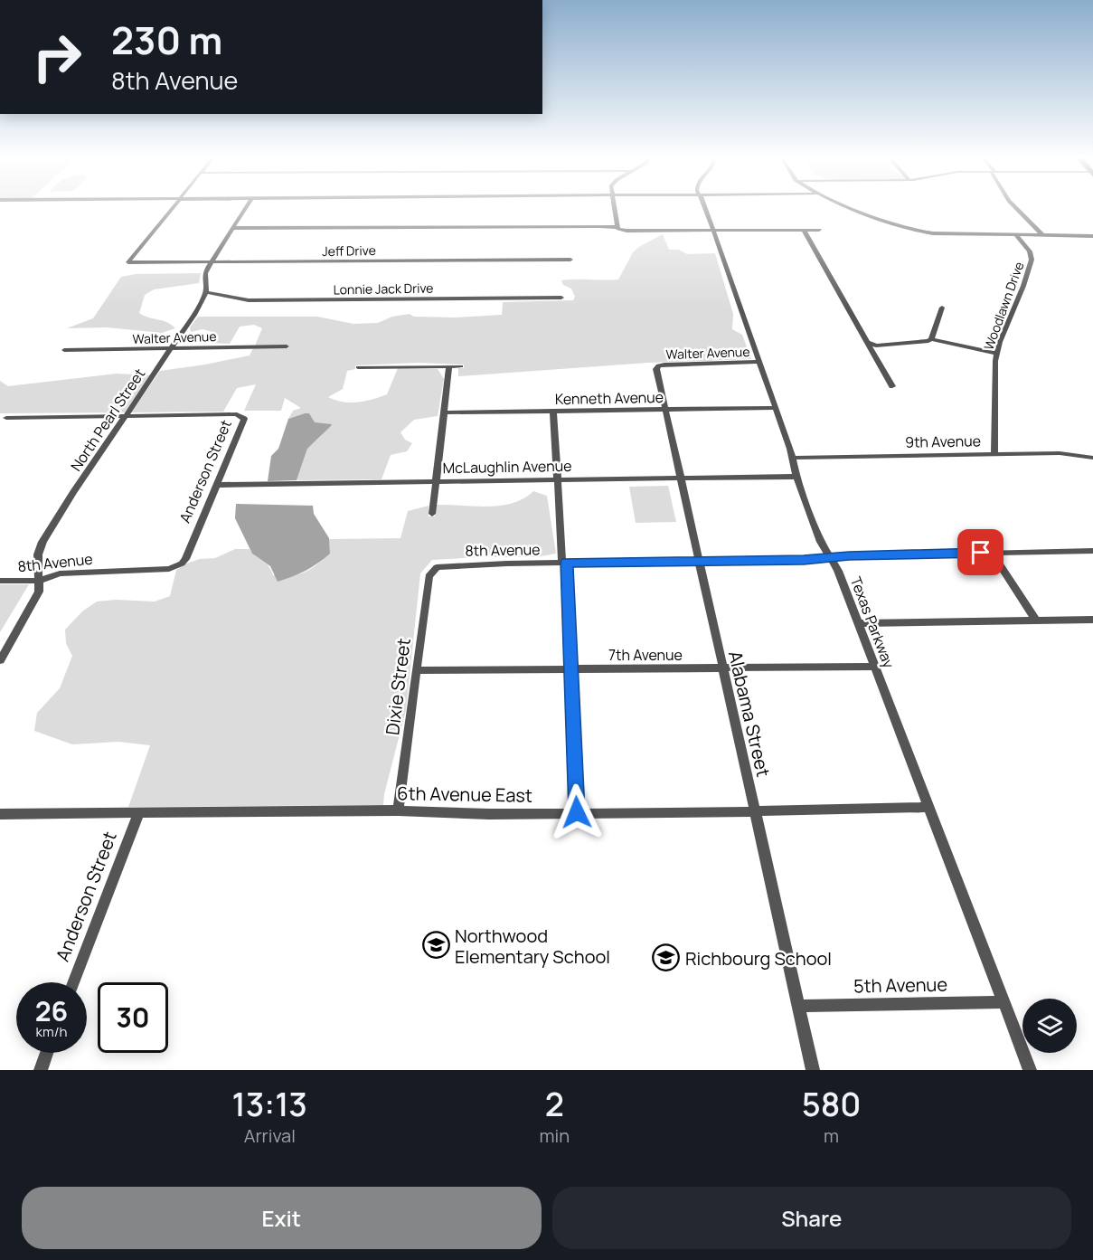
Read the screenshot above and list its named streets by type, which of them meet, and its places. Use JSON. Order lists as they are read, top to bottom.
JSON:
{
  "streets": {
    "street": [
      "Jeff Drive",
      "Lonnie Jack Drive",
      "Woodlawn Drive",
      "Walter Avenue",
      "Kenneth Avenue",
      "North Pearl Street",
      "9th Avenue",
      "McLaughlin Avenue",
      "Anderson Street",
      "8th Avenue",
      "Texas Parkway",
      "7th Avenue",
      "Dixie Street",
      "Alabama Street",
      "6th Avenue East",
      "5th Avenue"
    ]
  },
  "crossings": [
    ["Jeff Drive", "North Pearl Street"],
    ["Lonnie Jack Drive", "North Pearl Street"],
    ["Woodlawn Drive", "9th Avenue"],
    ["Walter Avenue", "North Pearl Street"],
    ["Walter Avenue", "Texas Parkway"],
    ["Walter Avenue", "Alabama Street"],
    ["Kenneth Avenue", "Texas Parkway"],
    ["Kenneth Avenue", "Alabama Street"],
    ["North Pearl Street", "Anderson Street"],
    ["North Pearl Street", "8th Avenue"],
    ["9th Avenue", "Texas Parkway"],
    ["McLaughlin Avenue", "Anderson Street"],
    ["McLaughlin Avenue", "Texas Parkway"],
    ["McLaughlin Avenue", "Alabama Street"],
    ["Anderson Street", "8th Avenue"],
    ["Anderson Street", "6th Avenue East"],
    ["8th Avenue", "Texas Parkway"],
    ["8th Avenue", "Dixie Street"],
    ["8th Avenue", "Alabama Street"],
    ["Texas Parkway", "7th Avenue"],
    ["Texas Parkway", "6th Avenue East"],
    ["Texas Parkway", "5th Avenue"],
    ["7th Avenue", "Dixie Street"],
    ["7th Avenue", "Alabama Street"],
    ["Dixie Street", "6th Avenue East"],
    ["Alabama Street", "6th Avenue East"],
    ["Alabama Street", "5th Avenue"]
  ],
  "places": {
    "school or university": ["Northwood Elementary School", "Richbourg School"]
  },
  "page": {
    "turn": ["230 m", "8th Avenue"],
    "speed": "26 km/h",
    "limit": "30",
    "eta": [
      "13:13",
      "Arrival",
      "2",
      "min",
      "580",
      "m"
    ],
    "buttons": ["Exit", "Share"]
  }
}
